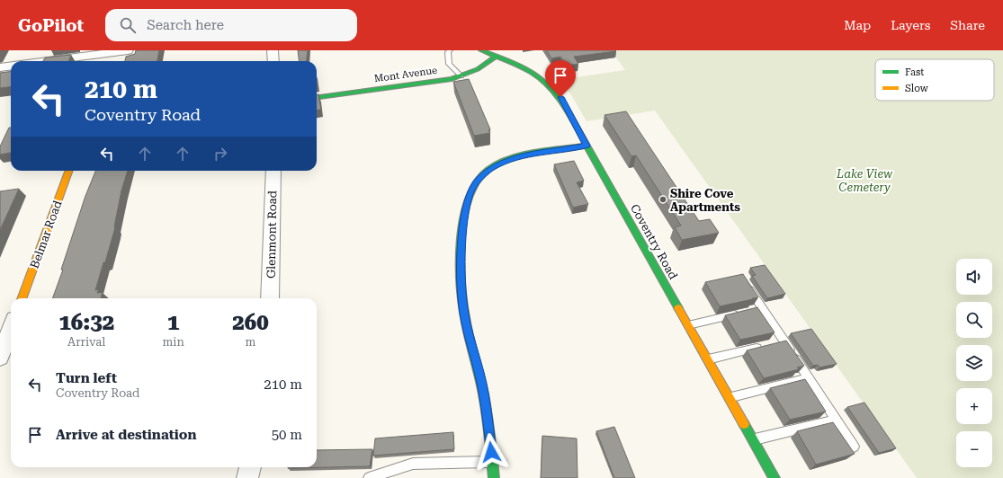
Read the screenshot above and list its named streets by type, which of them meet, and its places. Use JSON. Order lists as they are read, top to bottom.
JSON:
{
  "streets": {
    "street": [
      "Mont Avenue",
      "Belmar Road",
      "Glenmont Road",
      "Coventry Road"
    ]
  },
  "crossings": [
    ["Mont Avenue", "Coventry Road"]
  ],
  "parks": ["Lake View Cemetery"],
  "places": ["Shire Cove Apartments"],
  "legend": ["Fast", "Slow"],
  "page": {
    "header": "GoPilot",
    "search": "Search here",
    "nav": ["Map", "Layers", "Share"],
    "turn": ["210 m", "Coventry Road"],
    "map_buttons": ["+", "−"],
    "eta": [
      "16:32",
      "Arrival",
      "1",
      "min",
      "260",
      "m"
    ],
    "list": [
      {
        "name": "Turn left",
        "note": "Coventry Road",
        "value": "210 m"
      },
      {
        "name": "Arrive at destination",
        "value": "50 m"
      }
    ]
  }
}
